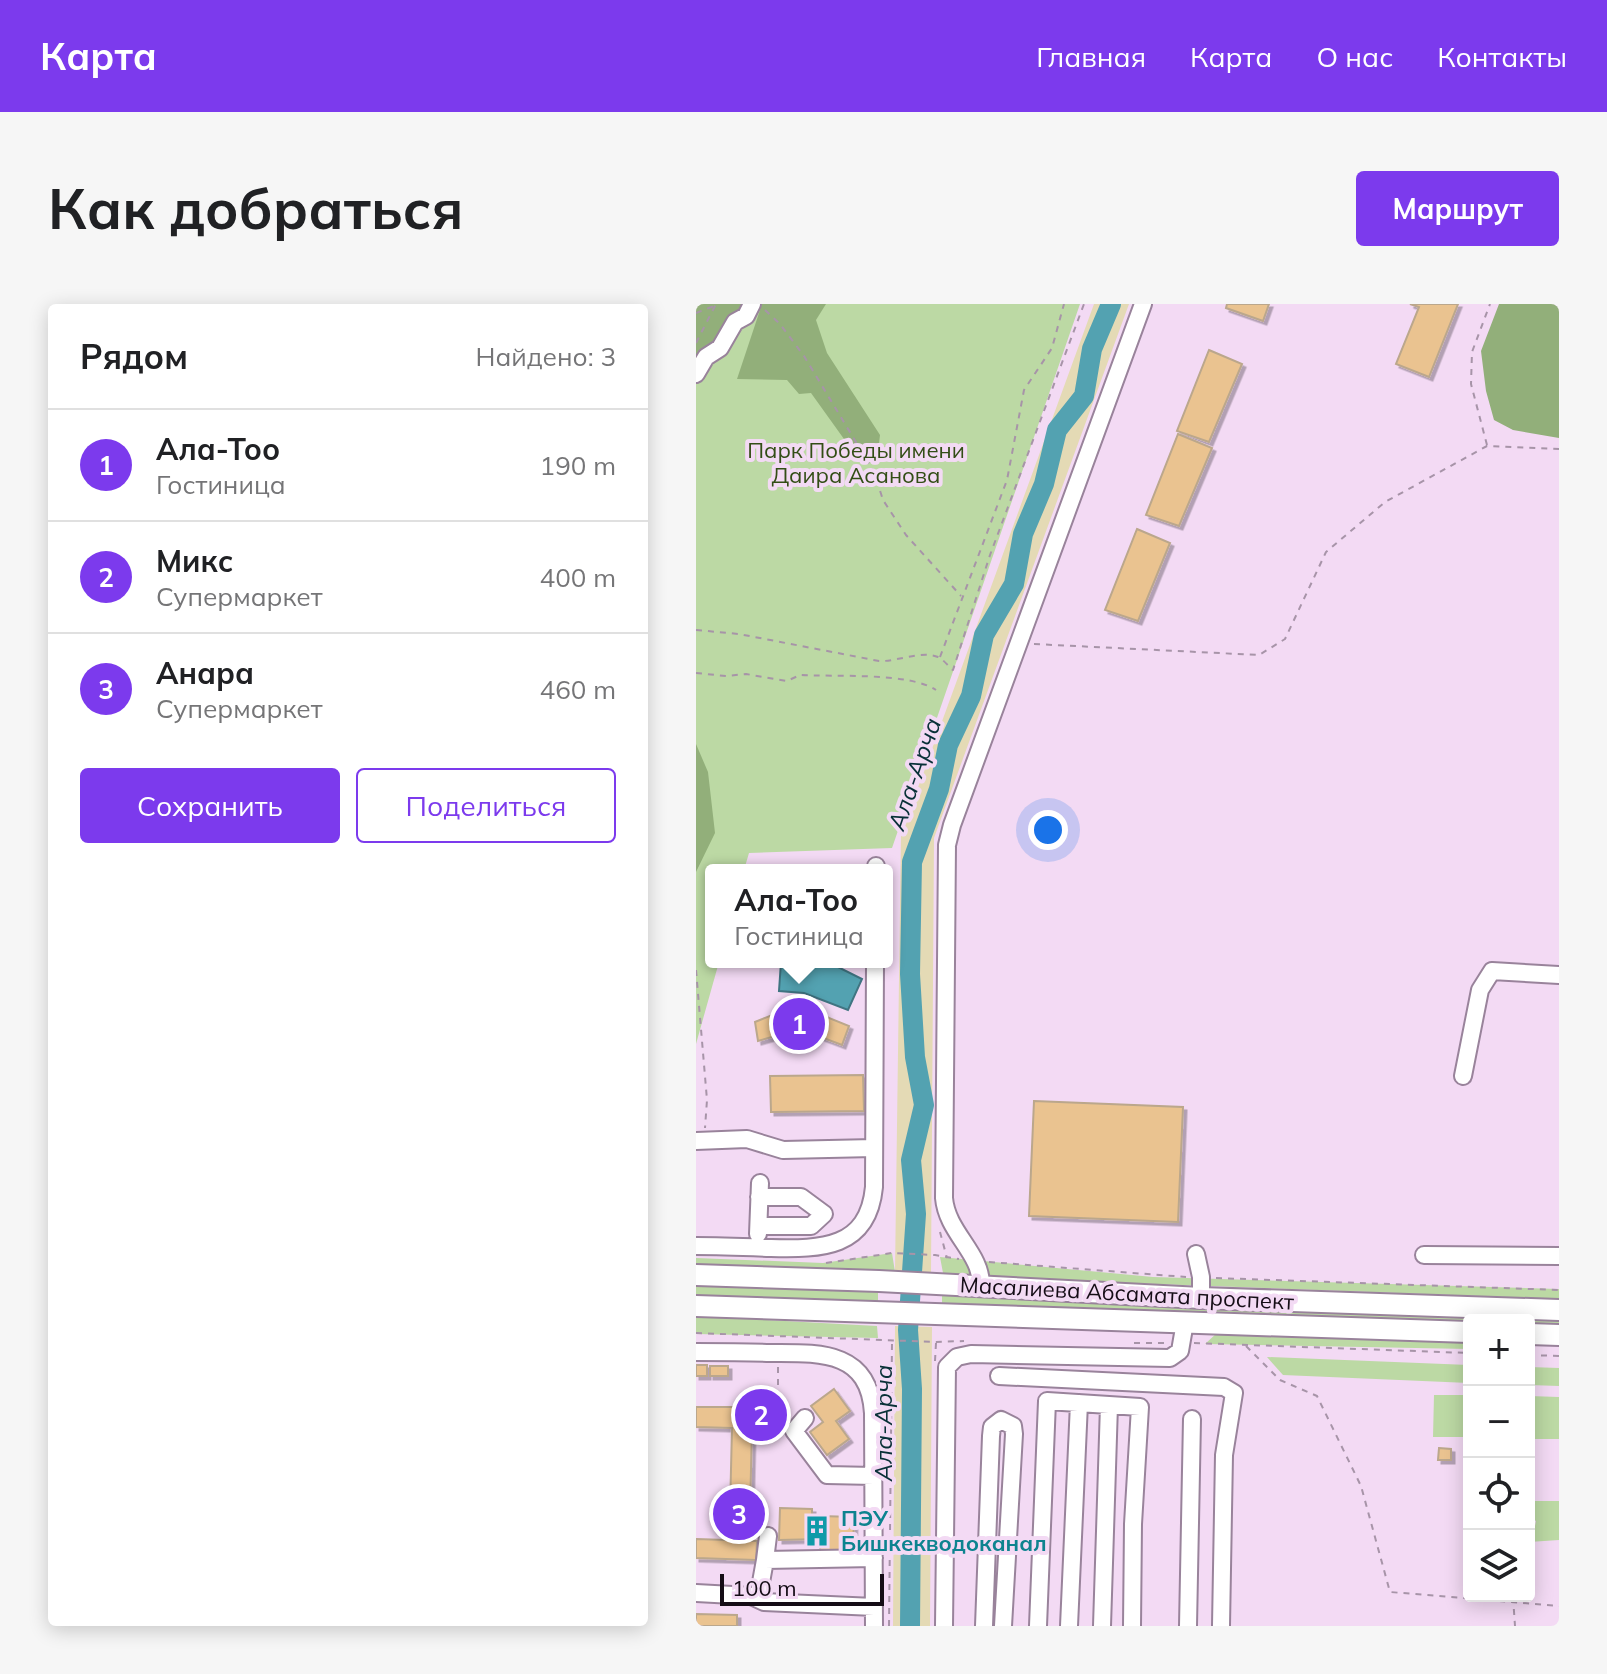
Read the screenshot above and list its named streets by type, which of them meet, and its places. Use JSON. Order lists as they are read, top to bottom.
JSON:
{
  "streets": {
    "main road": ["Масалиева Абсамата проспект"]
  },
  "water": ["Ала-Арча"],
  "parks": ["Парк Победы имени Даира Асанова"],
  "places": {
    "building": ["ПЭУ Бишкекводоканал"]
  },
  "scale_bar": "100 m",
  "page": {
    "header": "Карта",
    "nav": [
      "Главная",
      "Карта",
      "О нас",
      "Контакты"
    ],
    "buttons": [
      "Маршрут",
      ["Сохранить", "Поделиться"]
    ],
    "title": "Как добраться",
    "heading": ["Рядом", "Найдено: 3"],
    "list": [
      {
        "mark": "1",
        "name": "Ала-Тоо",
        "note": "Гостиница",
        "value": "190 m"
      },
      {
        "mark": "2",
        "name": "Микс",
        "note": "Супермаркет",
        "value": "400 m"
      },
      {
        "mark": "3",
        "name": "Анара",
        "note": "Супермаркет",
        "value": "460 m"
      }
    ],
    "popup": ["Ала-Тоо", "Гостиница"],
    "pins": ["1", "2", "3"],
    "map_buttons": ["+", "−"],
    "scale": "100 m"
  }
}
